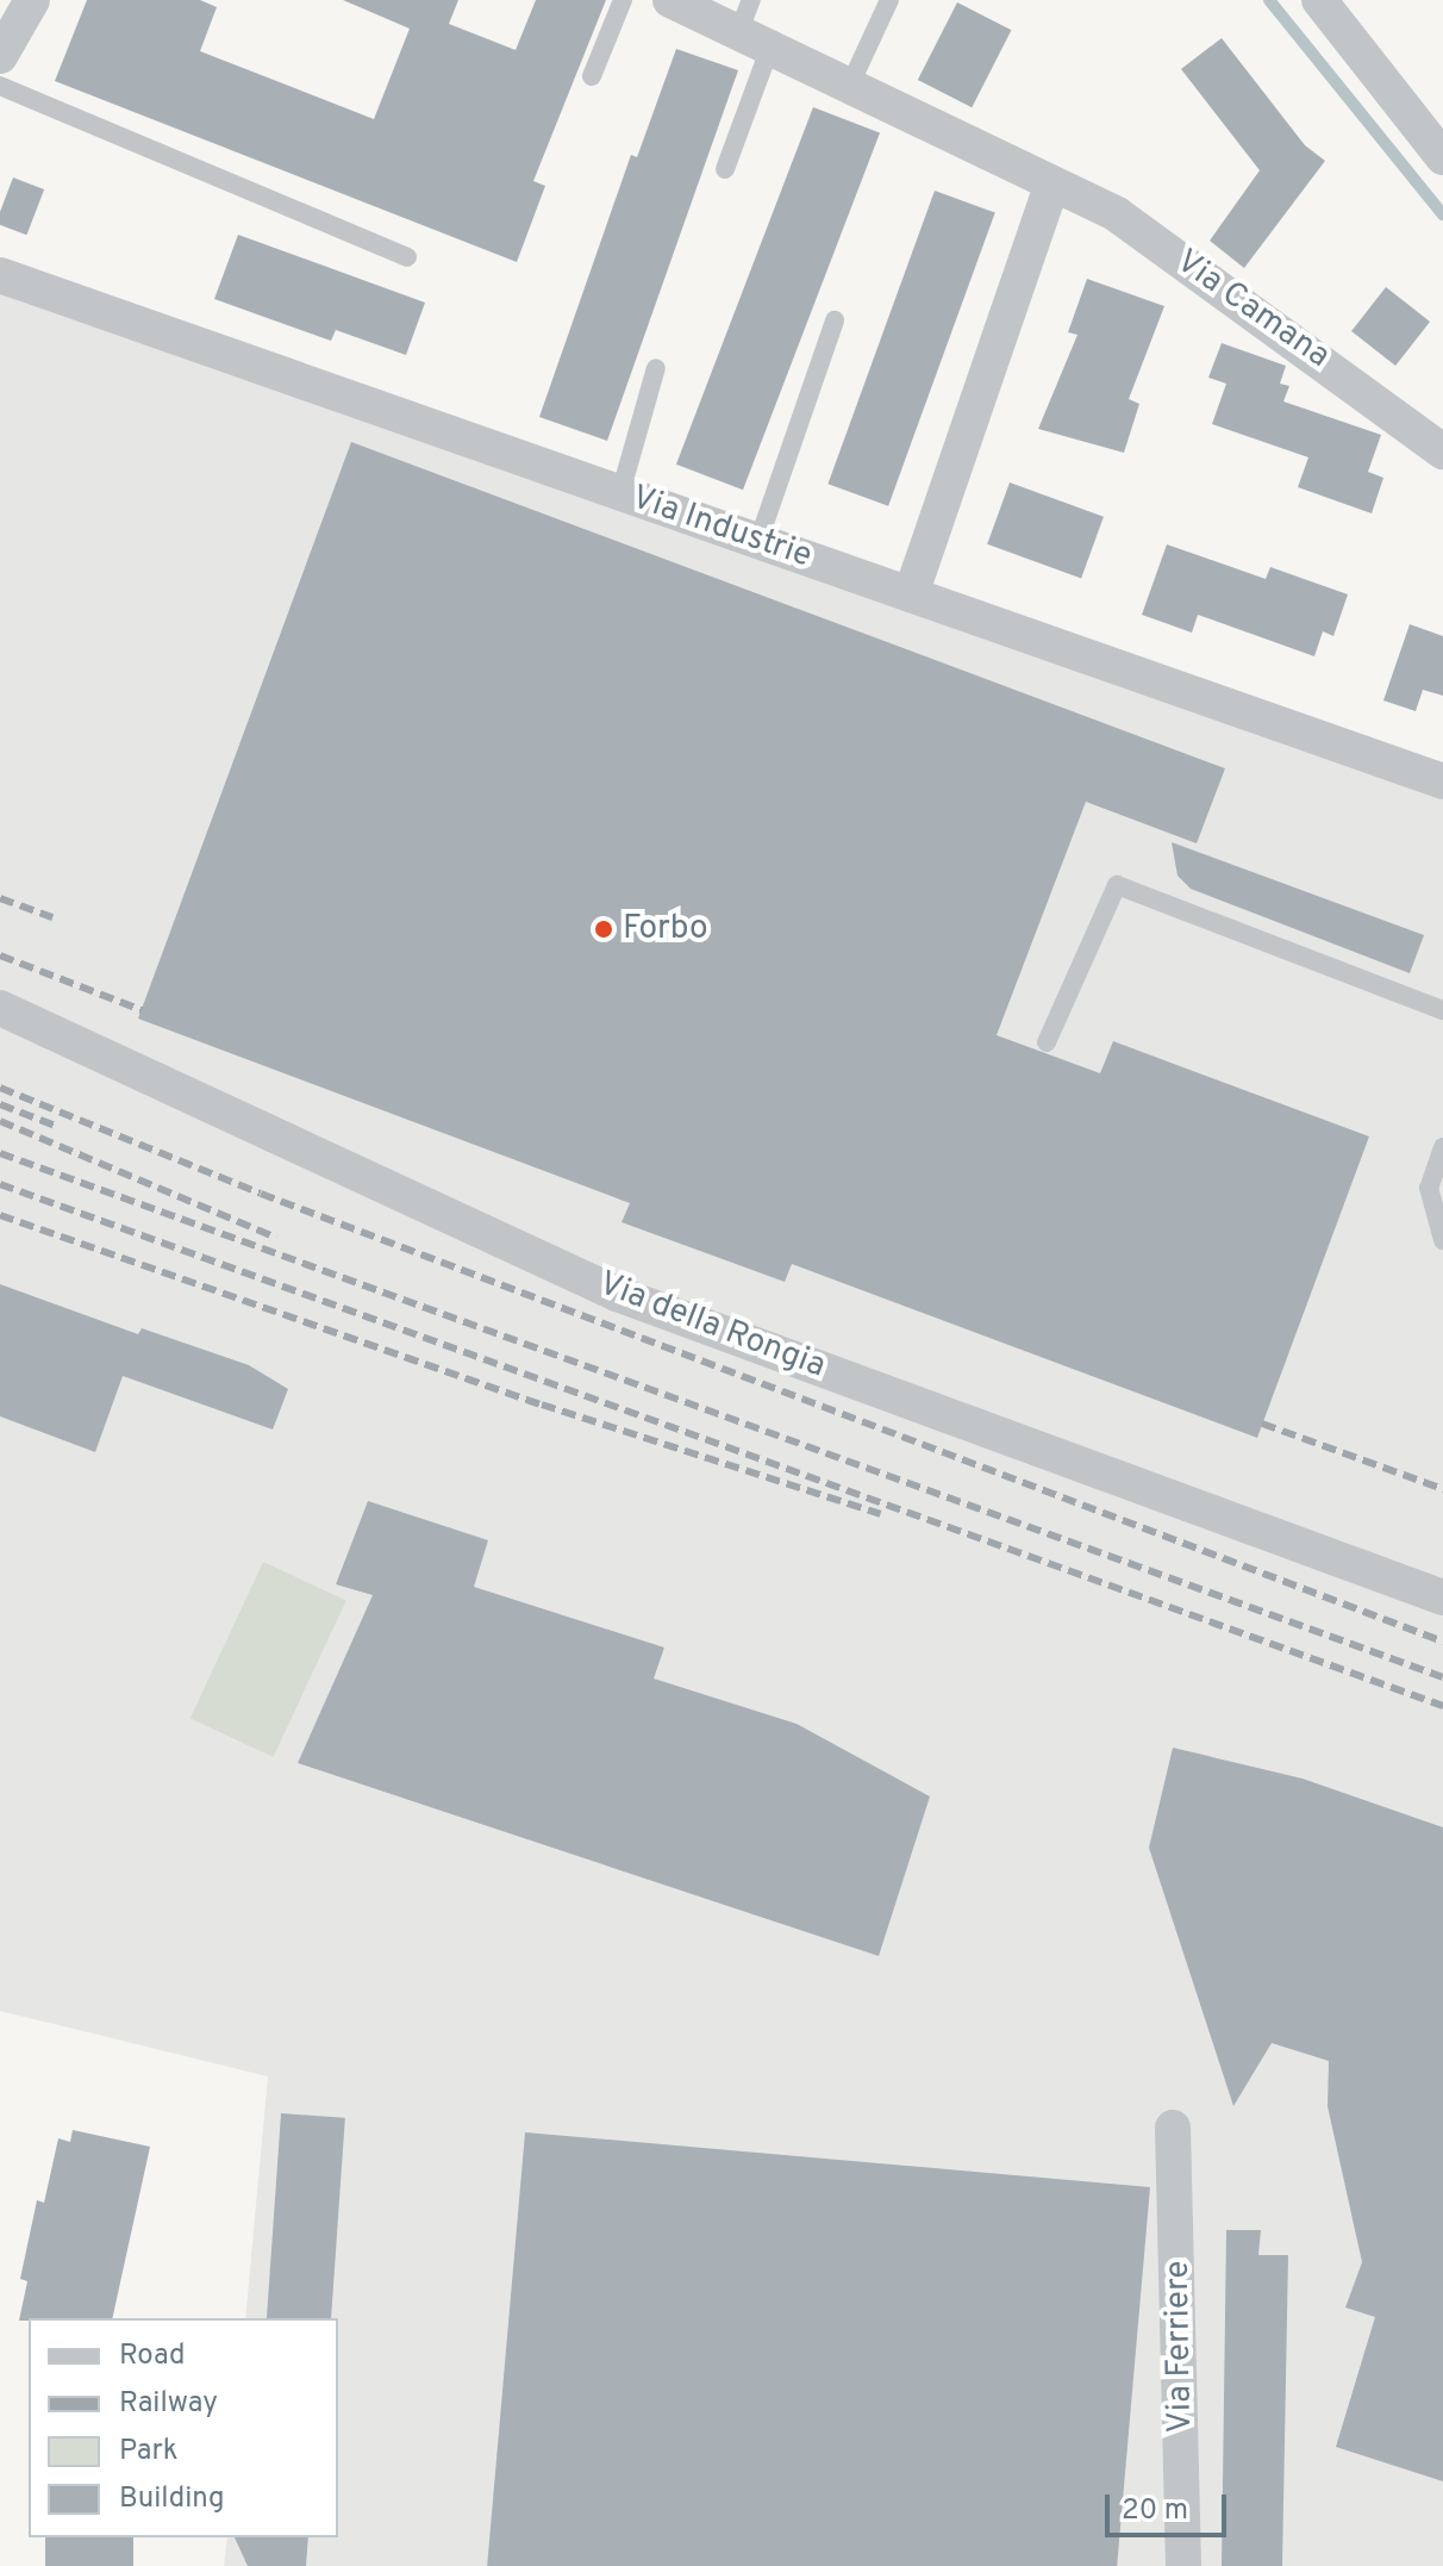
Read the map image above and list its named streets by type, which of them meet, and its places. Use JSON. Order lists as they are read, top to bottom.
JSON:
{
  "streets": {
    "street": [
      "Via Camana",
      "Via Industrie",
      "Via della Rongia",
      "Via Ferriere"
    ]
  },
  "places": ["Forbo"],
  "legend": [
    "Road",
    "Railway",
    "Park",
    "Building"
  ],
  "scale_bar": "20 m"
}
